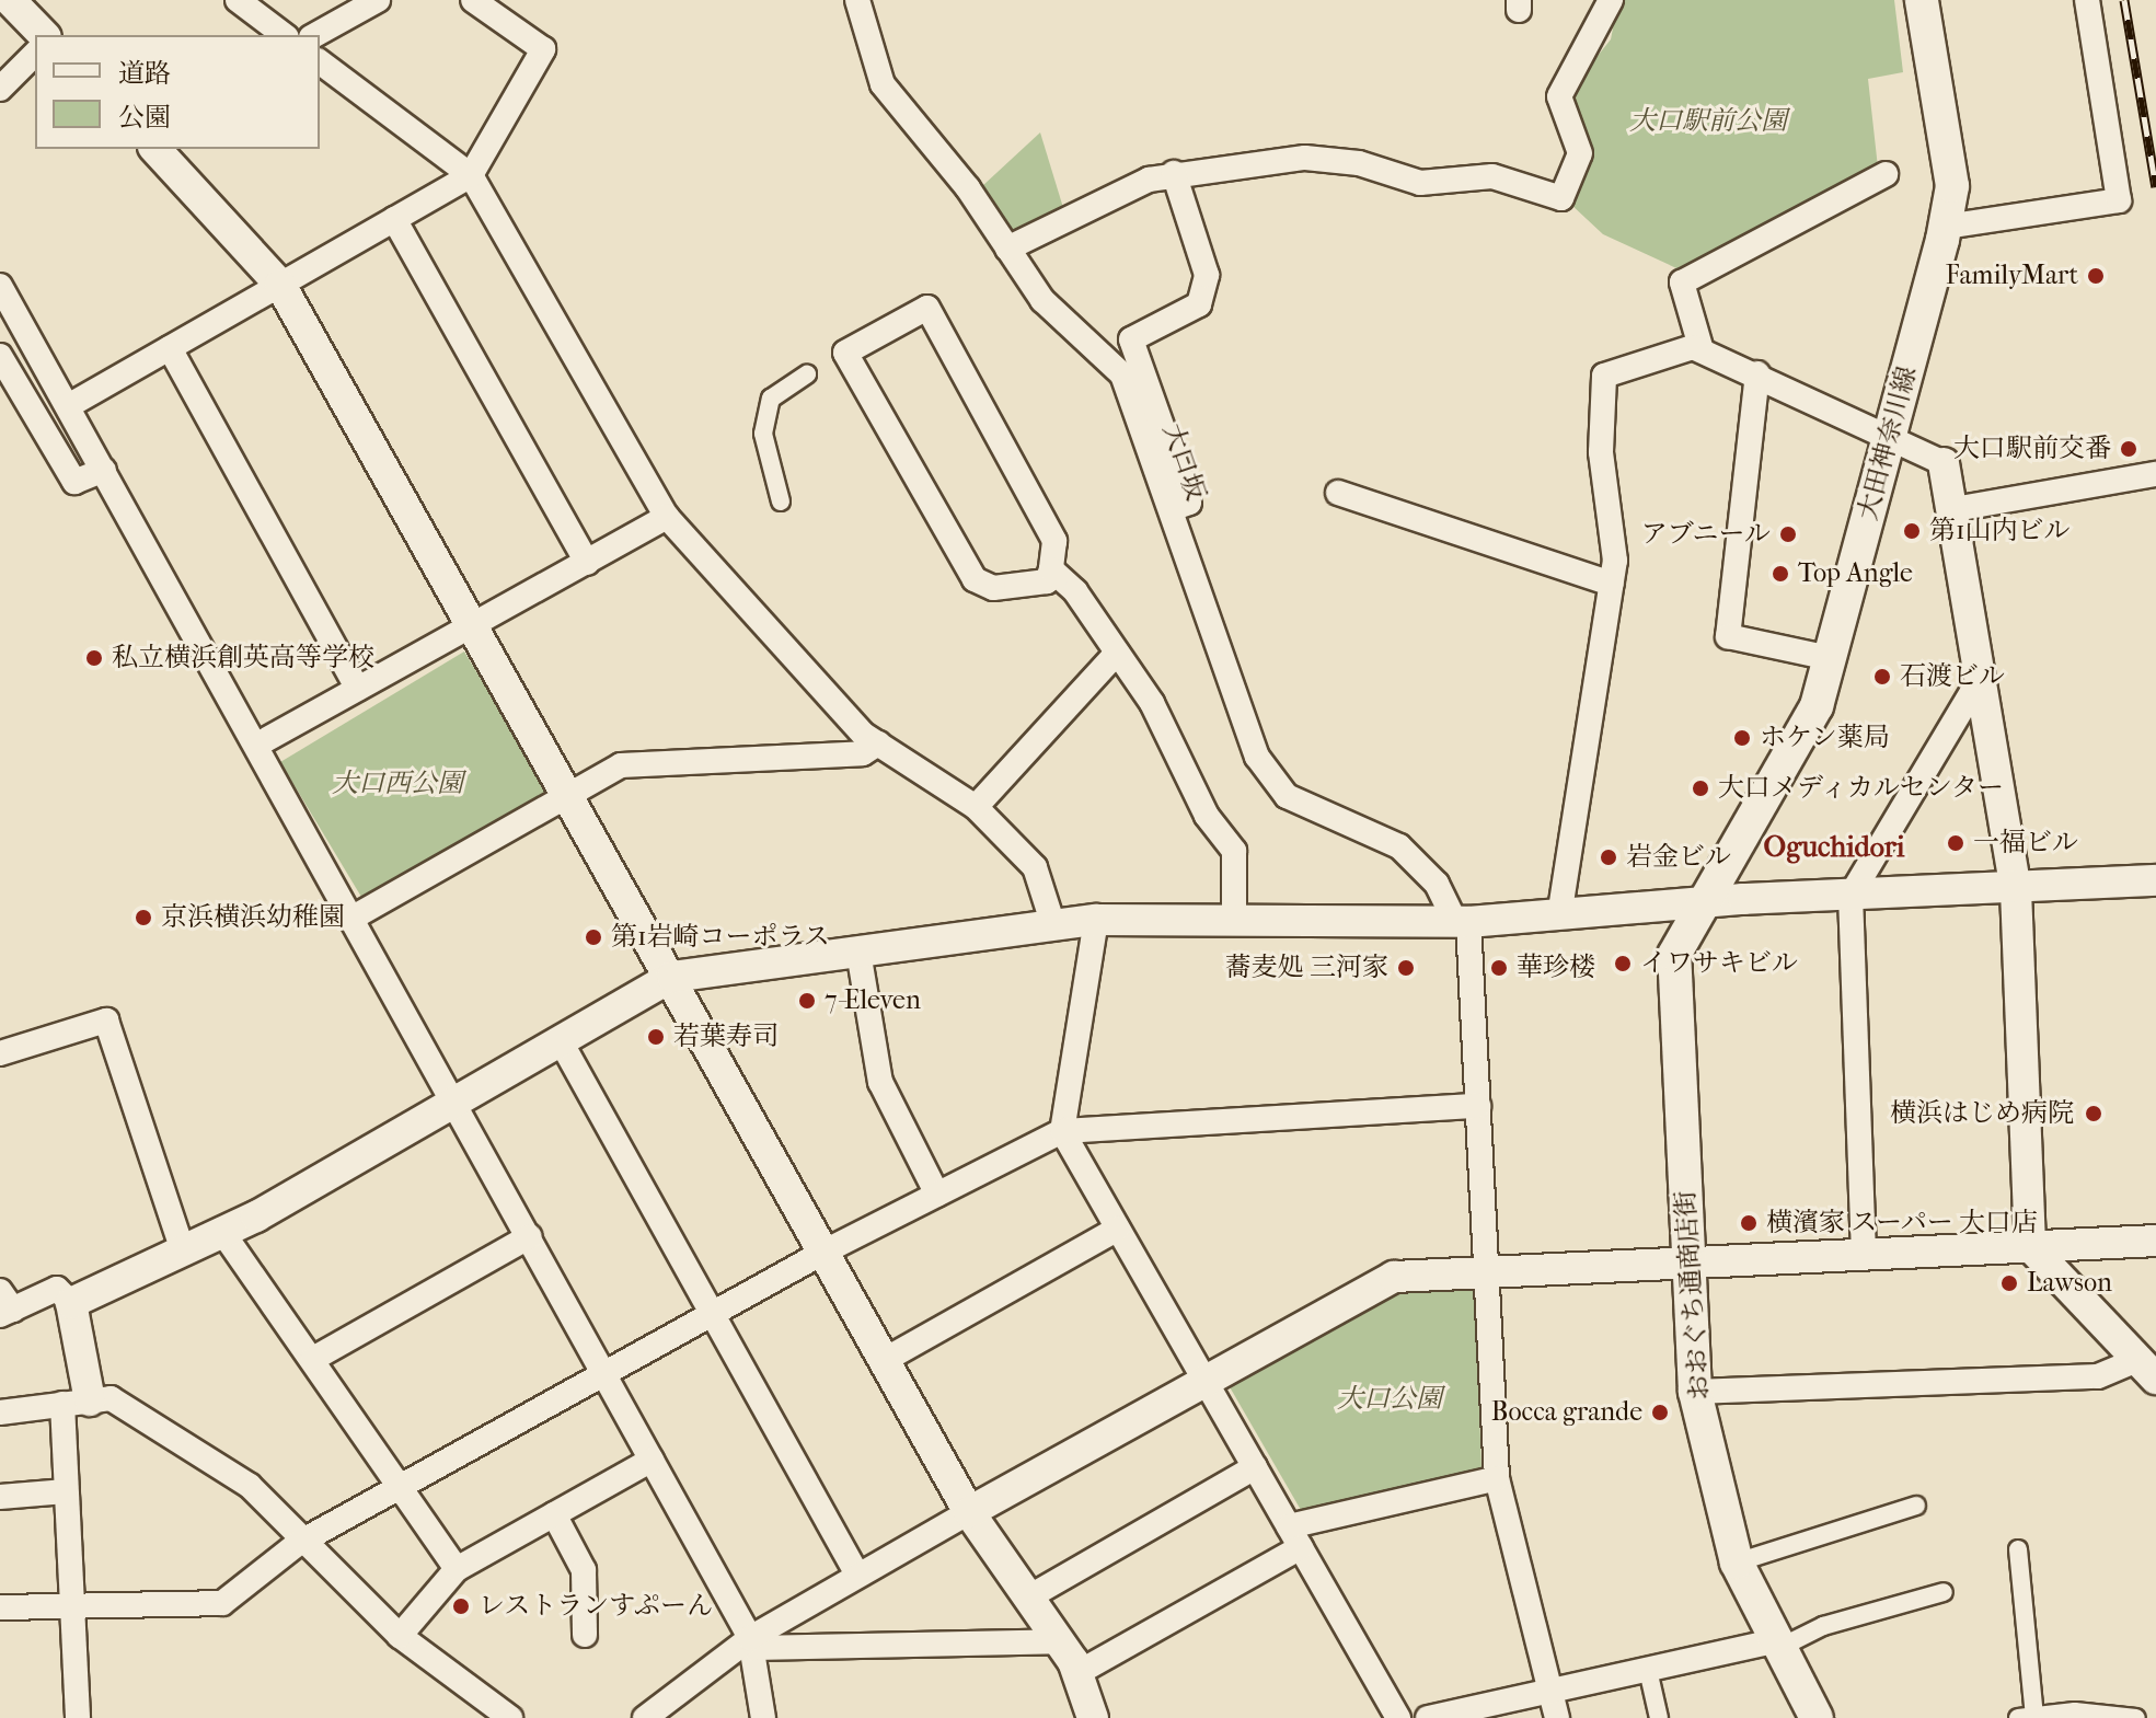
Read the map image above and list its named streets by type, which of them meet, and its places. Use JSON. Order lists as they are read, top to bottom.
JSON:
{
  "streets": {
    "main road": ["大田神奈川線", "おおぐち通商店街"],
    "street": ["大口坂"]
  },
  "crossings": [
    ["大田神奈川線", "おおぐち通商店街"]
  ],
  "districts": ["Oguchidori"],
  "parks": ["大口駅前公園", "大口西公園", "大口公園"],
  "places": [
    "FamilyMart",
    "大口駅前交番",
    "第1山内ビル",
    "アブニール",
    "Top Angle",
    "私立横浜創英高等学校",
    "石渡ビル",
    "ホケン薬局",
    "大口メディカルセンター",
    "一福ビル",
    "岩金ビル",
    "京浜横浜幼稚園",
    "第1岩崎コーポラス",
    "イワサキビル",
    "蕎麦処 三河家",
    "華珍楼",
    "7-Eleven",
    "若葉寿司",
    "横浜はじめ病院",
    "横濱家 スーパー 大口店",
    "Lawson",
    "Bocca grande",
    "レストランすぷーん"
  ],
  "legend": ["道路", "公園"]
}
